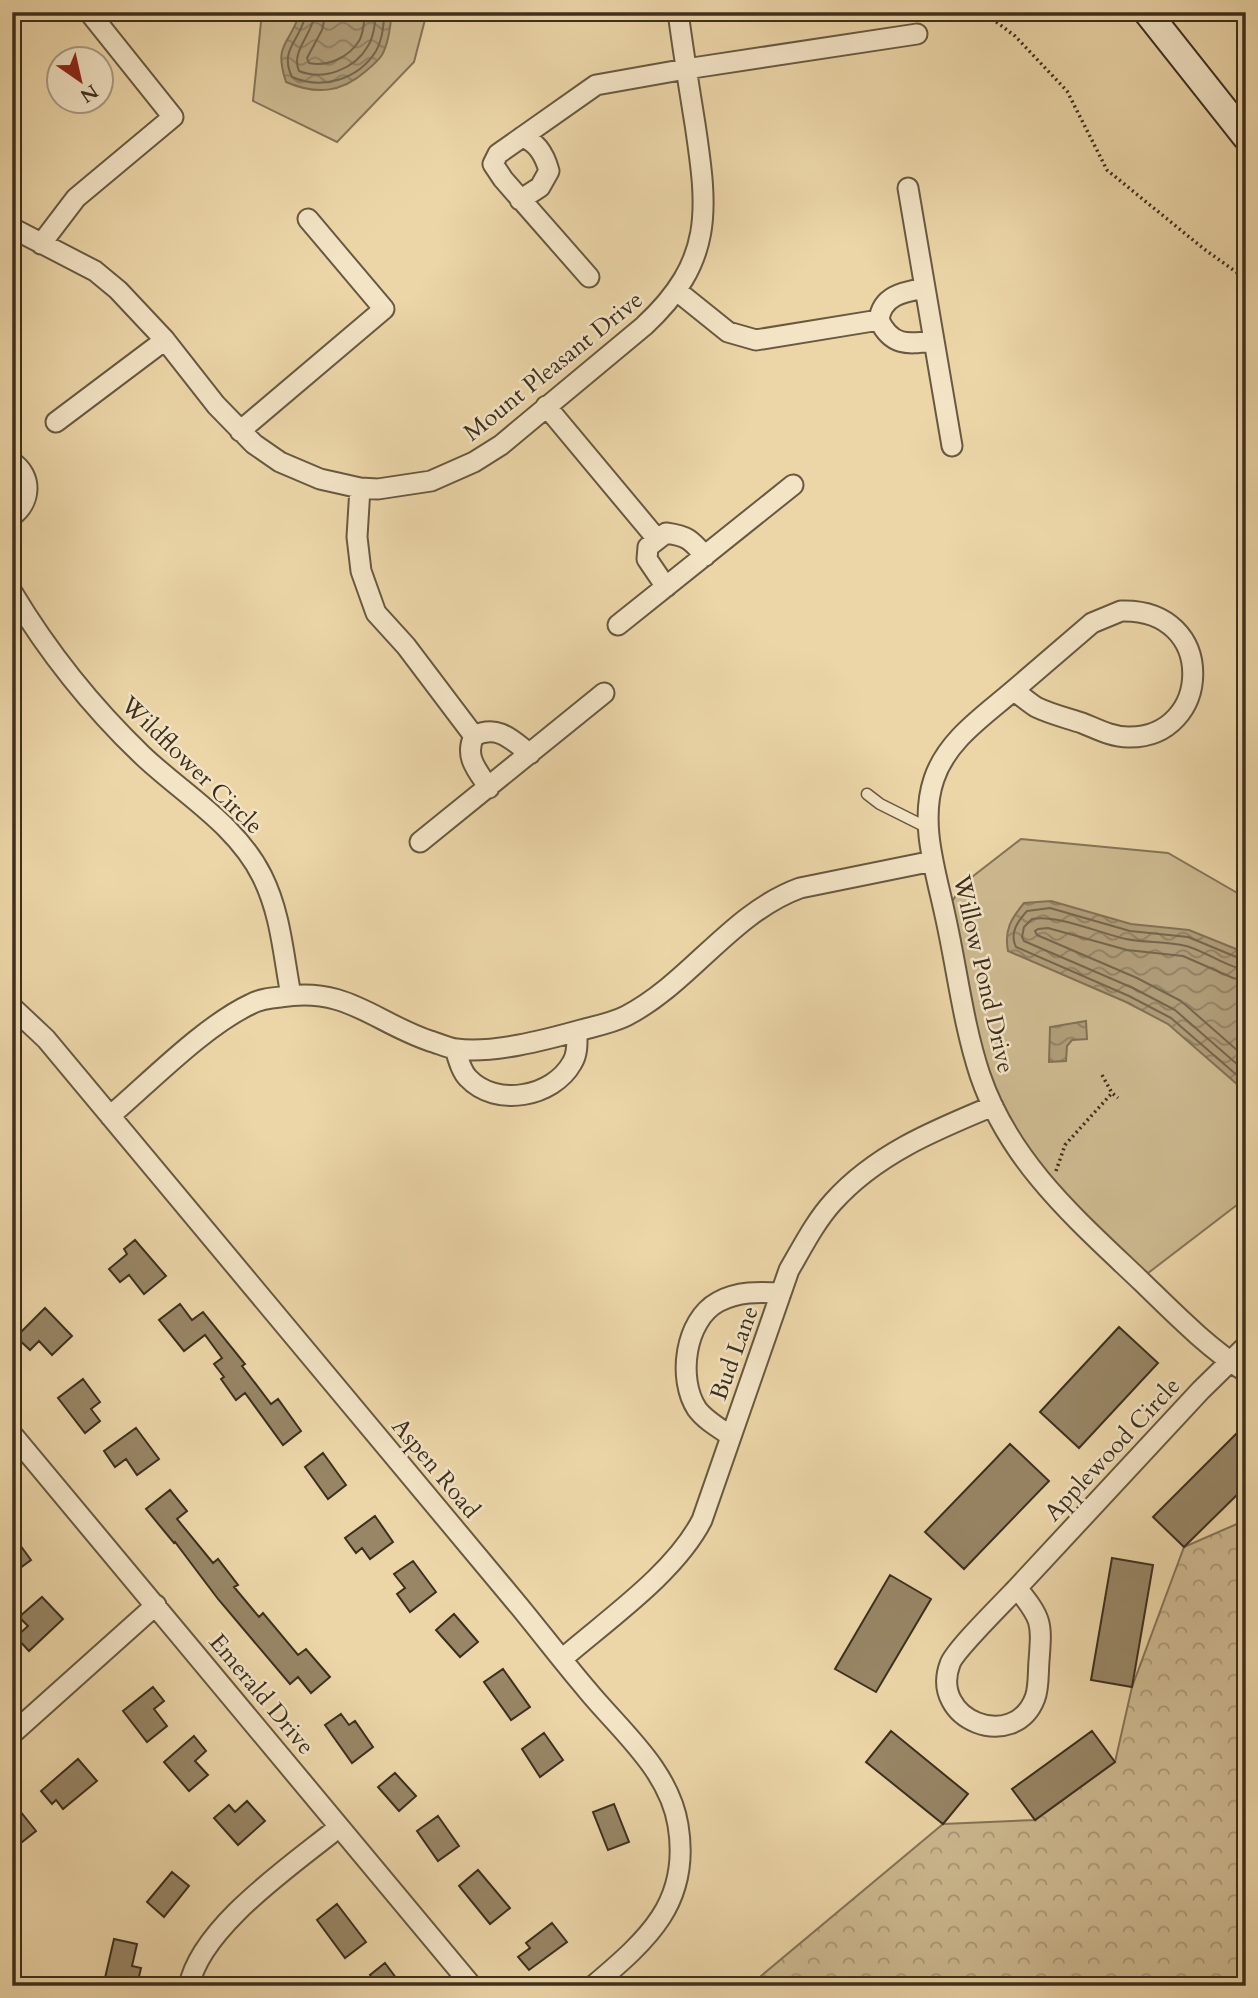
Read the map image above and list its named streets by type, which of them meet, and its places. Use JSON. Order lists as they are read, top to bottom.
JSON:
{
  "streets": {
    "street": [
      "Mount Pleasant Drive",
      "Wildflower Circle",
      "Willow Pond Drive",
      "Bud Lane",
      "Applewood Circle",
      "Aspen Road",
      "Emerald Drive"
    ]
  },
  "crossings": [
    ["Wildflower Circle", "Willow Pond Drive"],
    ["Willow Pond Drive", "Bud Lane"],
    ["Willow Pond Drive", "Applewood Circle"],
    ["Willow Pond Drive", "Aspen Road"],
    ["Bud Lane", "Aspen Road"]
  ],
  "north": "bottom right"
}
